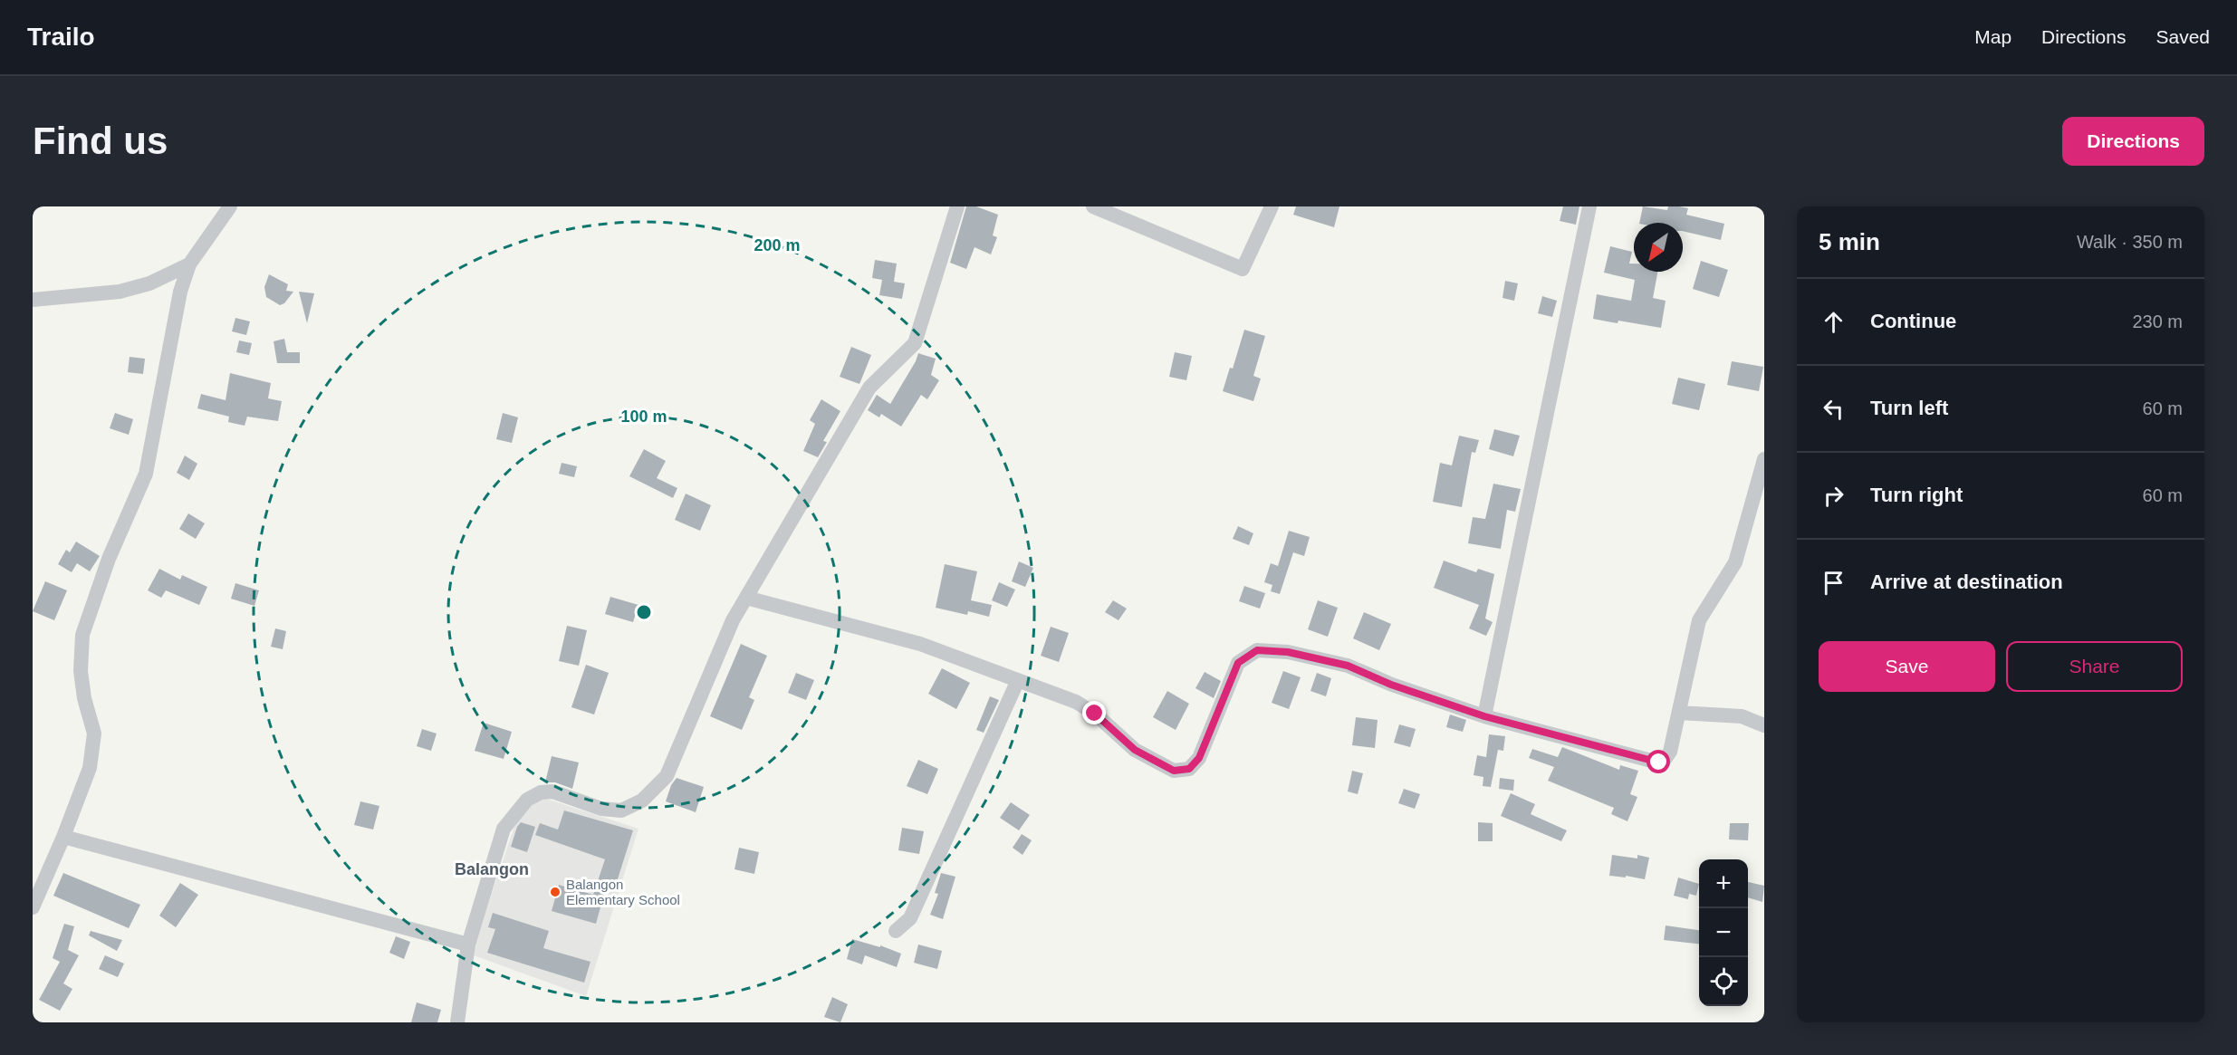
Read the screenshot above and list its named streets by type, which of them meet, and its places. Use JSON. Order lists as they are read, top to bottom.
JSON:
{
  "districts": ["Balangon"],
  "places": ["Balangon Elementary School"],
  "north": "bottom left",
  "page": {
    "header": "Trailo",
    "nav": ["Map", "Directions", "Saved"],
    "buttons": [
      "Directions",
      ["Save", "Share"]
    ],
    "title": "Find us",
    "heading": ["5 min", "Walk · 350 m"],
    "list": [
      ["Continue", "230 m"],
      ["Turn left", "60 m"],
      ["Turn right", "60 m"],
      "Arrive at destination"
    ],
    "map_buttons": ["+", "−"]
  },
  "rings": ["200 m", "100 m"]
}
